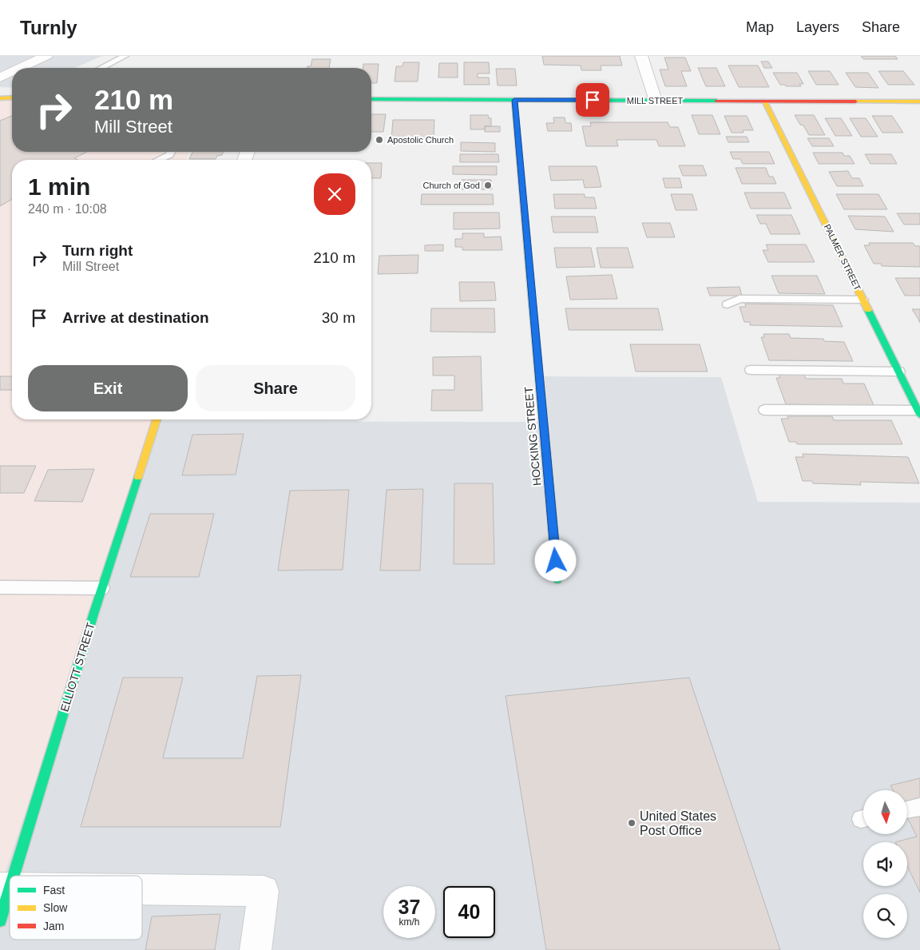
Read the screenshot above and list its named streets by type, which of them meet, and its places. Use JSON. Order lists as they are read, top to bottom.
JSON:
{
  "streets": {
    "street": [
      "MILL STREET",
      "PALMER STREET",
      "HOCKING STREET",
      "ELLIOTT STREET"
    ]
  },
  "crossings": [
    ["MILL STREET", "PALMER STREET"],
    ["MILL STREET", "HOCKING STREET"]
  ],
  "places": ["Apostolic Church", "Church of God", "United States Post Office"],
  "legend": ["Fast", "Slow", "Jam"],
  "north": "bottom",
  "page": {
    "header": "Turnly",
    "nav": ["Map", "Layers", "Share"],
    "turn": ["210 m", "Mill Street"],
    "heading": ["1 min", "240 m · 10:08"],
    "list": [
      {
        "name": "Turn right",
        "note": "Mill Street",
        "value": "210 m"
      },
      {
        "name": "Arrive at destination",
        "value": "30 m"
      }
    ],
    "buttons": ["Exit", "Share"],
    "speed": "37 km/h",
    "limit": "40"
  }
}
